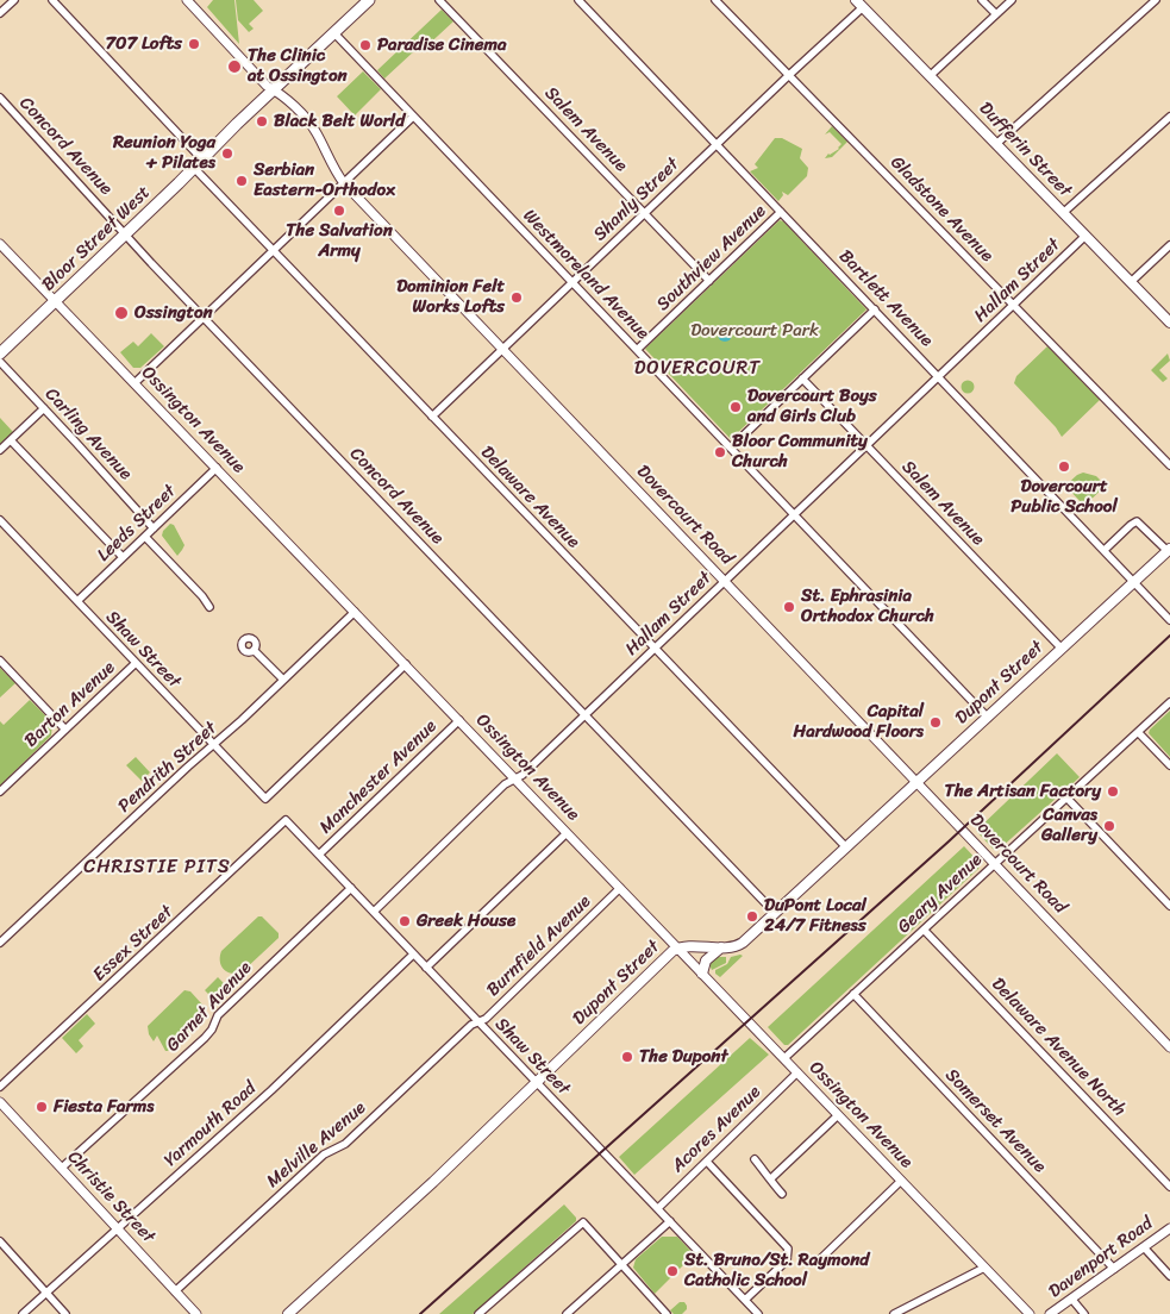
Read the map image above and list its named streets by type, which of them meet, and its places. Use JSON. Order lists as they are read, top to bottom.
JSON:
{
  "streets": {
    "main road": ["Dufferin Street", "Bloor Street West", "Dupont Street"],
    "street": [
      "Salem Avenue",
      "Concord Avenue",
      "Shanly Street",
      "Gladstone Avenue",
      "Southview Avenue",
      "Westmoreland Avenue",
      "Hallam Street",
      "Bartlett Avenue",
      "Ossington Avenue",
      "Carling Avenue",
      "Delaware Avenue",
      "Dovercourt Road",
      "Leeds Street",
      "Shaw Street",
      "Barton Avenue",
      "Pendrith Street",
      "Manchester Avenue",
      "Geary Avenue",
      "Essex Street",
      "Burnfield Avenue",
      "Garnet Avenue",
      "Delaware Avenue North",
      "Somerset Avenue",
      "Yarmouth Road",
      "Acores Avenue",
      "Melville Avenue",
      "Christie Street",
      "Davenport Road"
    ]
  },
  "crossings": [
    ["Salem Avenue", "Shanly Street"],
    ["Salem Avenue", "Southview Avenue"],
    ["Salem Avenue", "Hallam Street"],
    ["Salem Avenue", "Dupont Street"],
    ["Concord Avenue", "Bloor Street West"],
    ["Concord Avenue", "Hallam Street"],
    ["Concord Avenue", "Dupont Street"],
    ["Dufferin Street", "Shanly Street"],
    ["Dufferin Street", "Hallam Street"],
    ["Shanly Street", "Gladstone Avenue"],
    ["Shanly Street", "Westmoreland Avenue"],
    ["Shanly Street", "Bartlett Avenue"],
    ["Shanly Street", "Delaware Avenue"],
    ["Shanly Street", "Dovercourt Road"],
    ["Gladstone Avenue", "Hallam Street"],
    ["Bloor Street West", "Westmoreland Avenue"],
    ["Bloor Street West", "Ossington Avenue"],
    ["Bloor Street West", "Delaware Avenue"],
    ["Bloor Street West", "Dovercourt Road"],
    ["Southview Avenue", "Westmoreland Avenue"],
    ["Southview Avenue", "Bartlett Avenue"],
    ["Westmoreland Avenue", "Hallam Street"],
    ["Westmoreland Avenue", "Dupont Street"],
    ["Hallam Street", "Bartlett Avenue"],
    ["Hallam Street", "Ossington Avenue"],
    ["Hallam Street", "Delaware Avenue"],
    ["Hallam Street", "Dovercourt Road"],
    ["Hallam Street", "Shaw Street"],
    ["Bartlett Avenue", "Dupont Street"],
    ["Ossington Avenue", "Leeds Street"],
    ["Ossington Avenue", "Shaw Street"],
    ["Ossington Avenue", "Dupont Street"],
    ["Ossington Avenue", "Pendrith Street"],
    ["Ossington Avenue", "Manchester Avenue"],
    ["Ossington Avenue", "Geary Avenue"],
    ["Ossington Avenue", "Burnfield Avenue"],
    ["Ossington Avenue", "Acores Avenue"],
    ["Carling Avenue", "Leeds Street"],
    ["Delaware Avenue", "Dupont Street"],
    ["Dovercourt Road", "Dupont Street"],
    ["Dovercourt Road", "Geary Avenue"],
    ["Leeds Street", "Shaw Street"],
    ["Shaw Street", "Dupont Street"],
    ["Shaw Street", "Barton Avenue"],
    ["Shaw Street", "Pendrith Street"],
    ["Shaw Street", "Manchester Avenue"],
    ["Shaw Street", "Essex Street"],
    ["Shaw Street", "Burnfield Avenue"],
    ["Shaw Street", "Garnet Avenue"],
    ["Shaw Street", "Yarmouth Road"],
    ["Shaw Street", "Acores Avenue"],
    ["Shaw Street", "Melville Avenue"],
    ["Geary Avenue", "Delaware Avenue North"],
    ["Geary Avenue", "Somerset Avenue"],
    ["Burnfield Avenue", "Melville Avenue"],
    ["Garnet Avenue", "Christie Street"],
    ["Somerset Avenue", "Davenport Road"],
    ["Yarmouth Road", "Christie Street"],
    ["Melville Avenue", "Christie Street"]
  ],
  "districts": ["DOVERCOURT", "CHRISTIE PITS"],
  "parks": ["Dovercourt Park"],
  "places": [
    "707 Lofts",
    "Paradise Cinema",
    "The Clinic at Ossington",
    "Black Belt World",
    "Reunion Yoga + Pilates",
    "Serbian Eastern-Orthodox",
    "The Salvation Army",
    "Dominion Felt Works Lofts",
    "Ossington",
    "Dovercourt Boys and Girls Club",
    "Bloor Community Church",
    "Dovercourt Public School",
    "St. Ephrasinia Orthodox Church",
    "Capital Hardwood Floors",
    "The Artisan Factory",
    "Canvas Gallery",
    "DuPont Local 24/7 Fitness",
    "Greek House",
    "The Dupont",
    "Fiesta Farms",
    "St. Bruno/St. Raymond Catholic School"
  ]
}
